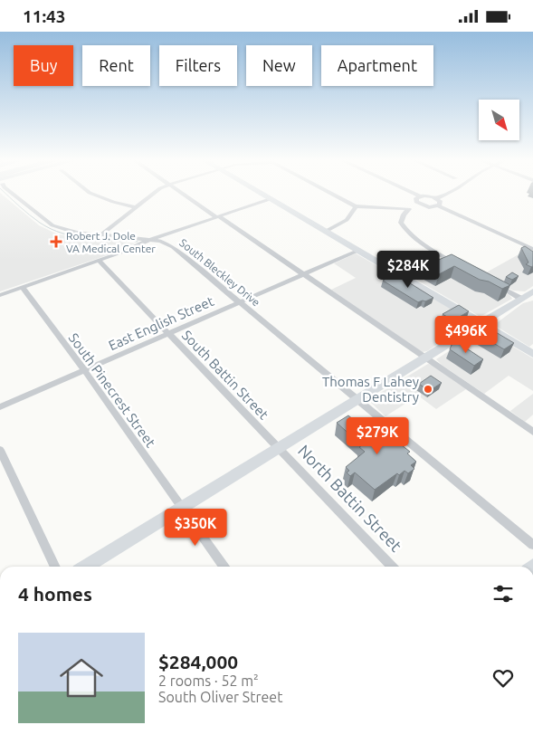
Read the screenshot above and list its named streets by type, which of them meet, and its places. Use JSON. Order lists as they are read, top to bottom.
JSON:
{
  "streets": {
    "street": [
      "South Bleckley Drive",
      "East English Street",
      "South Battin Street",
      "South Pinecrest Street",
      "North Battin Street"
    ]
  },
  "crossings": [
    ["South Bleckley Drive", "East English Street"],
    ["East English Street", "South Battin Street"],
    ["East English Street", "South Pinecrest Street"],
    ["South Battin Street", "North Battin Street"]
  ],
  "places": {
    "health": ["Robert J. Dole VA Medical Center"],
    "other": ["Thomas F Lahey Dentistry"]
  },
  "north": "bottom right",
  "page": {
    "status": "11:43",
    "chip": [
      "Buy",
      "Rent",
      "Filters",
      "New",
      "Apartment"
    ],
    "price": [
      "$284K",
      "$496K",
      "$279K",
      "$350K"
    ],
    "heading": "4 homes",
    "list": [
      {
        "name": "$284,000",
        "note": "2 rooms · 52 m² · South Oliver Street"
      }
    ]
  }
}
